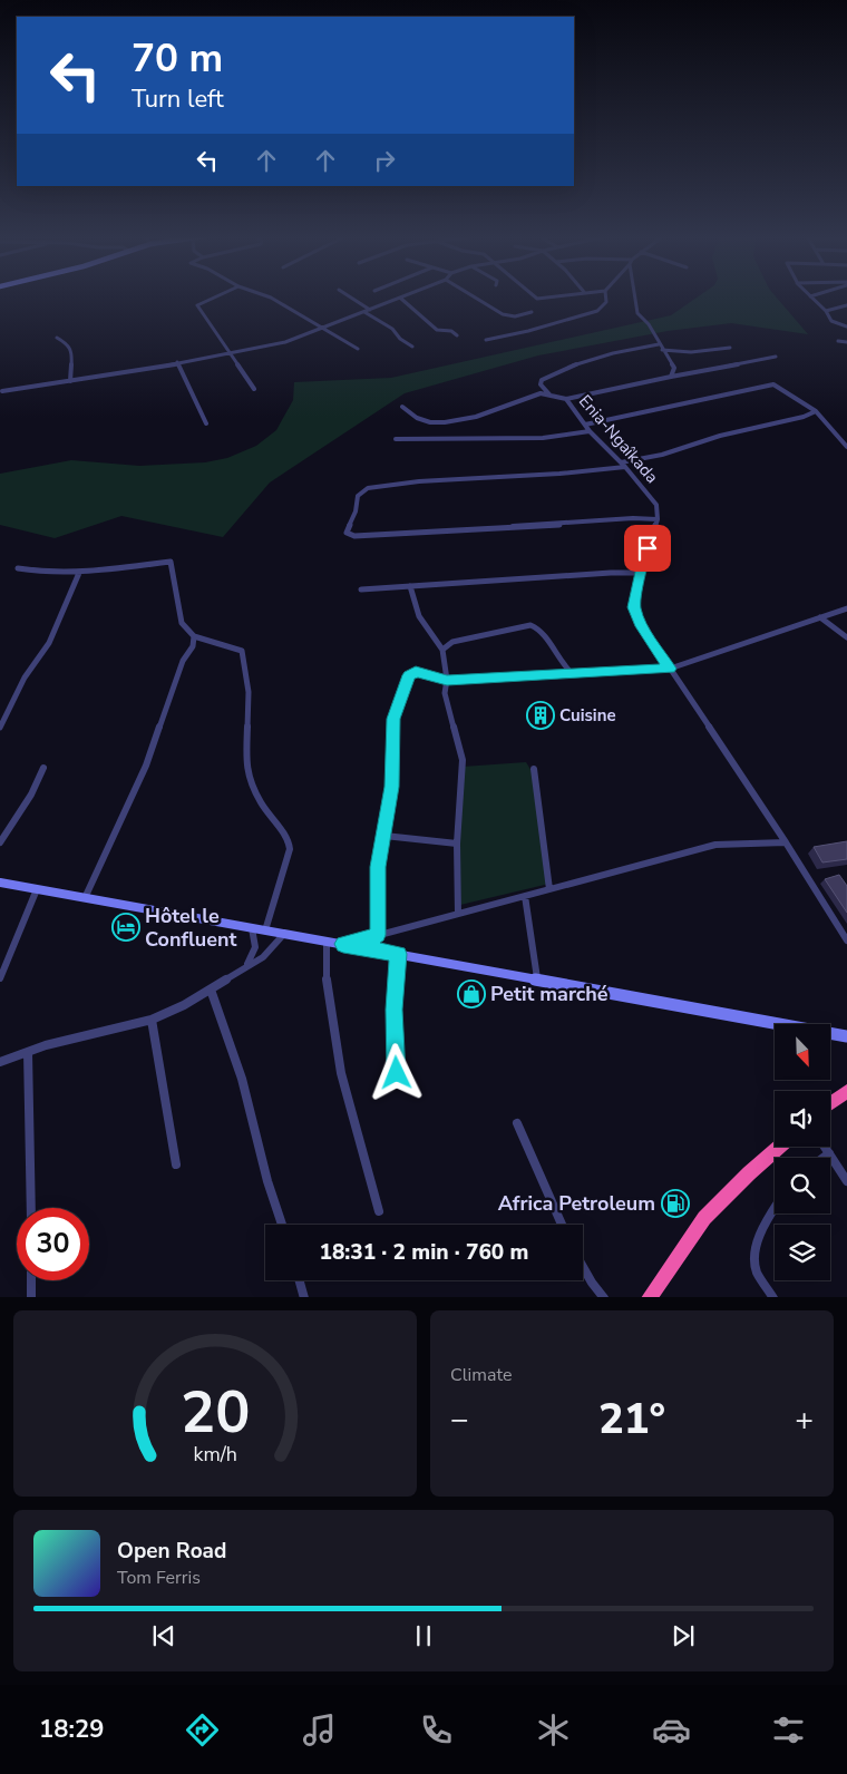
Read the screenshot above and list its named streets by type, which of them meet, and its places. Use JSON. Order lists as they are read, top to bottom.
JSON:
{
  "streets": {
    "street": ["Enia-Ngaîkada"]
  },
  "places": {
    "building": ["Cuisine"],
    "hotel": ["Hôtel le Confluent"],
    "shop": ["Petit marché"],
    "fuel station": ["Africa Petroleum"]
  },
  "north": "bottom right",
  "page": {
    "turn": ["70 m", "Turn left"],
    "limit": "30",
    "trip": "18:31 · 2 min · 760 m",
    "tile": "Climate",
    "heat": ["−", "21°", "+"],
    "song": ["Open Road", "Tom Ferris"],
    "tabs": "18:29",
    "gauge": ["20", "km/h"]
  }
}
